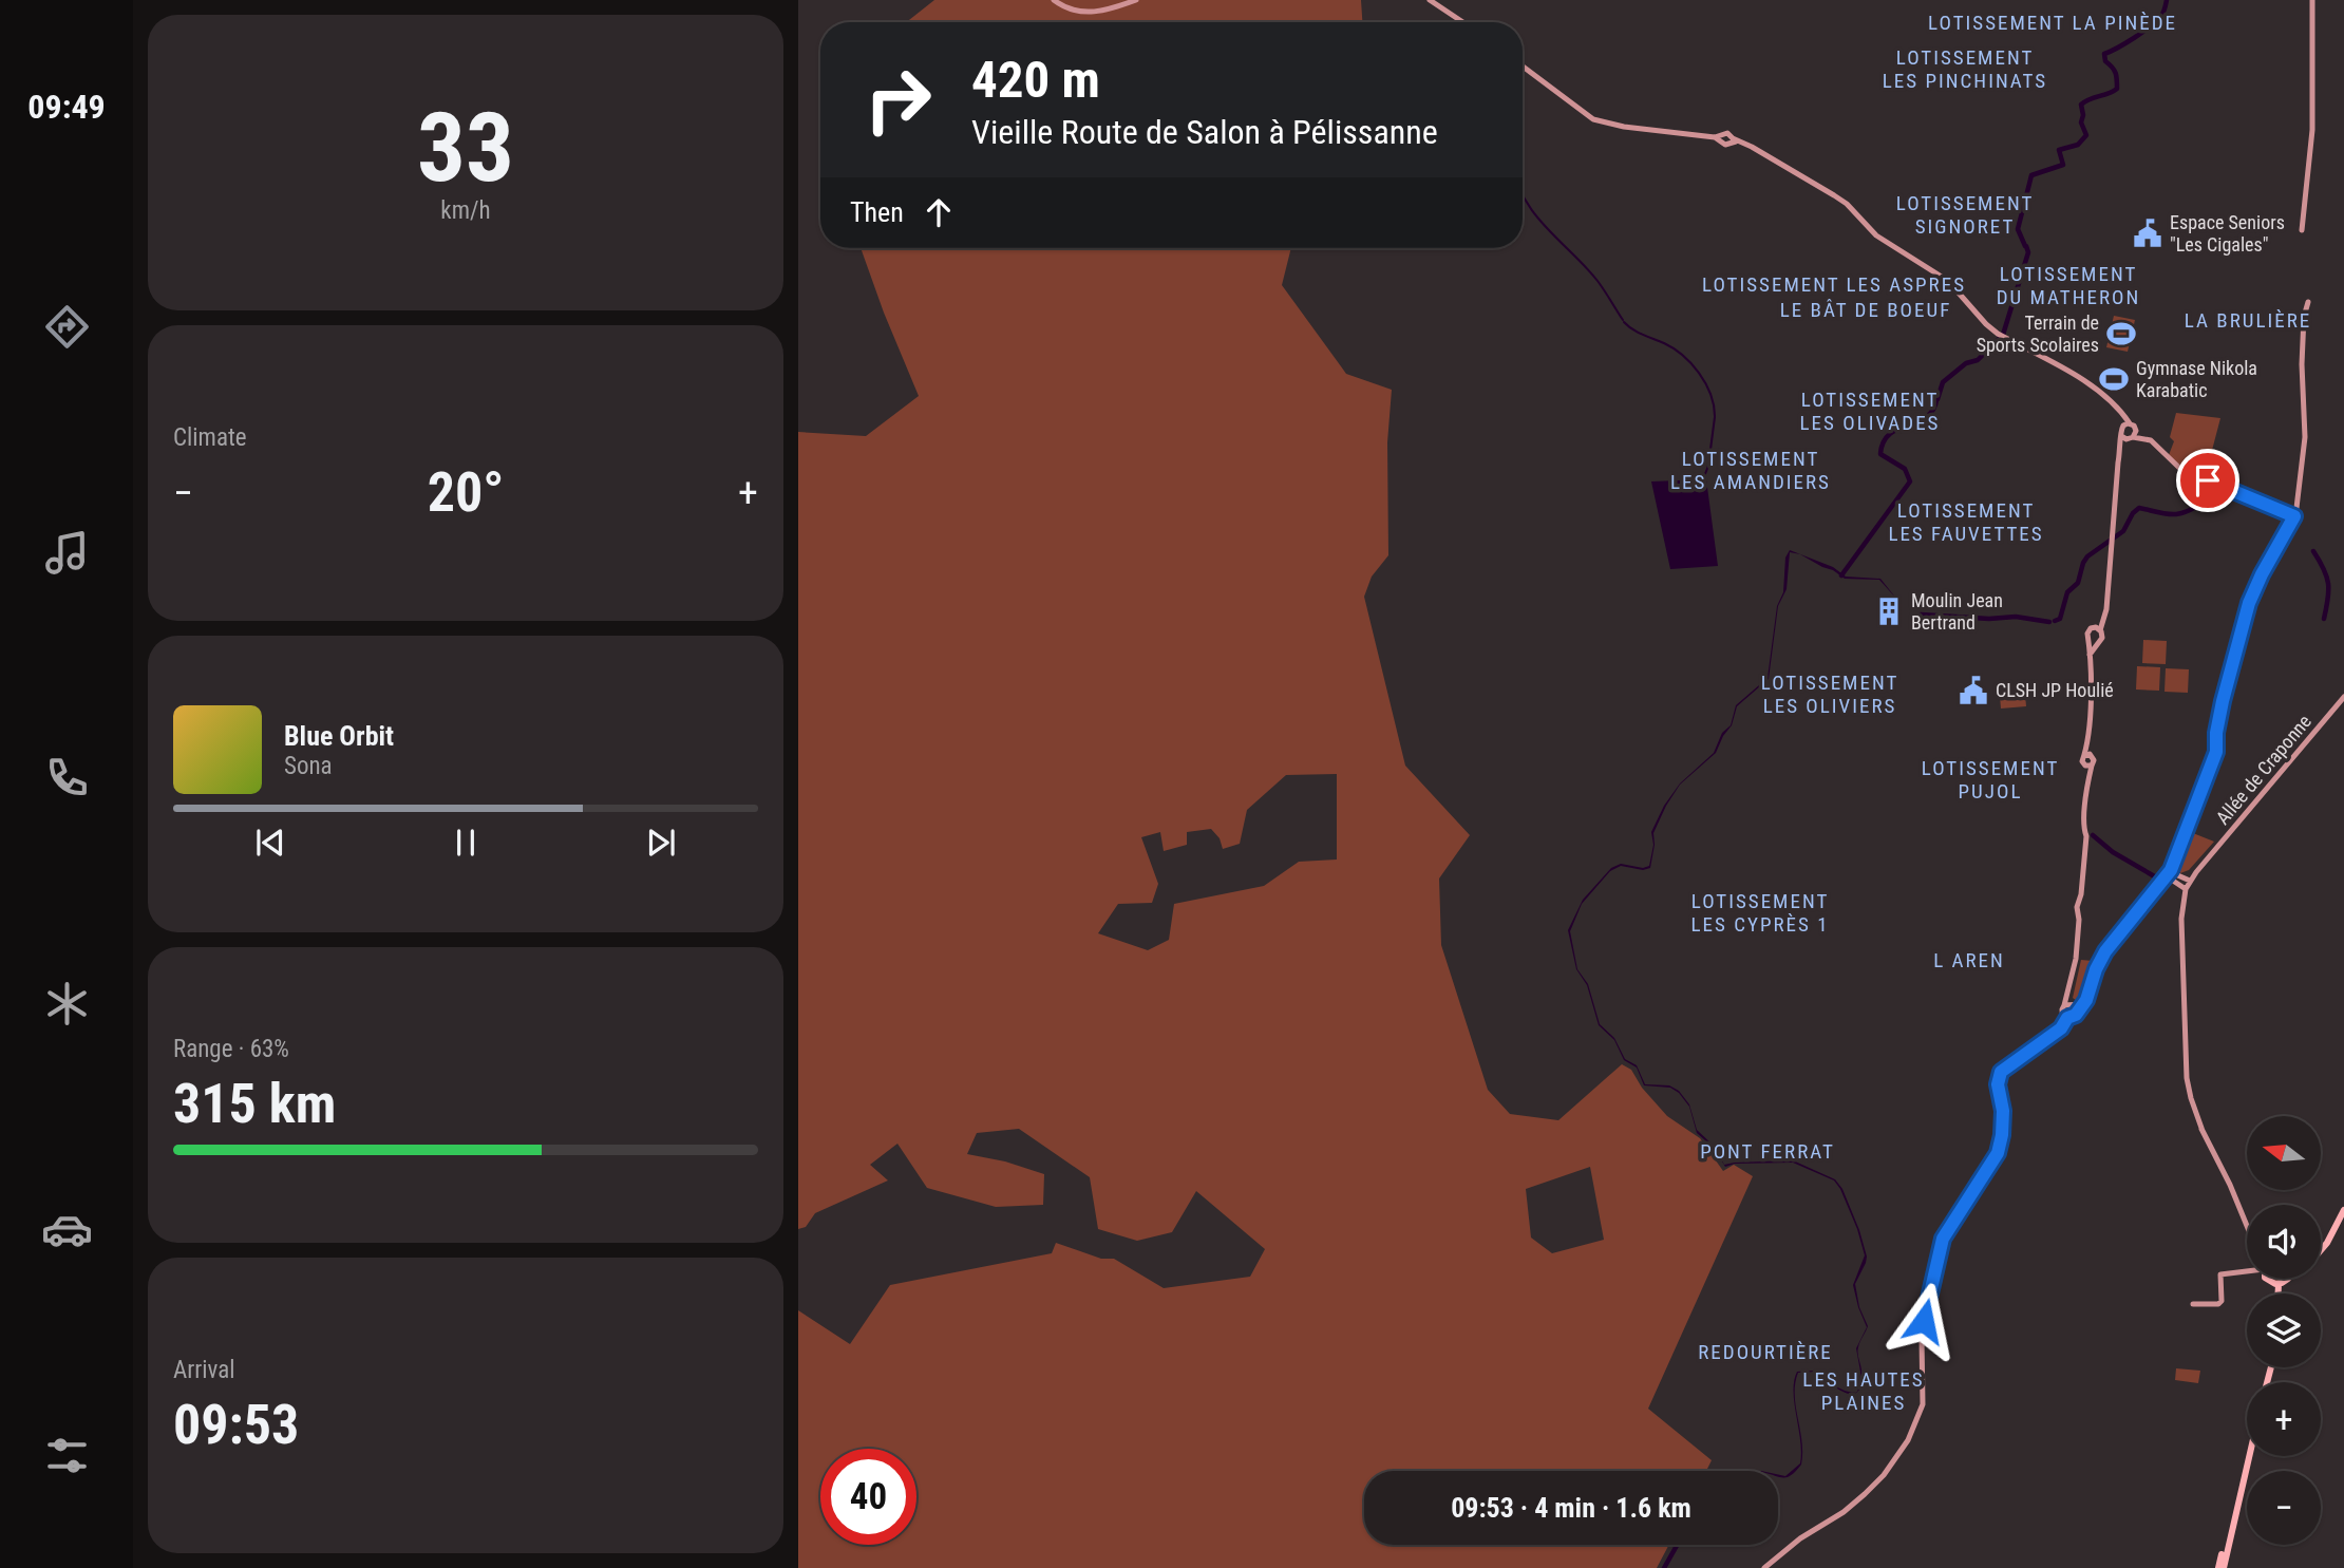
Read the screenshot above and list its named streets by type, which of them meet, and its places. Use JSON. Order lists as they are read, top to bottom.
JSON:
{
  "streets": {
    "street": ["Allée de Craponne"]
  },
  "districts": [
    "LOTISSEMENT LA PINÈDE",
    "LOTISSEMENT LES PINCHINATS",
    "LOTISSEMENT SIGNORET",
    "LOTISSEMENT DU MATHERON",
    "LOTISSEMENT LES ASPRES",
    "LE BÂT DE BOEUF",
    "LA BRULIÈRE",
    "LOTISSEMENT LES OLIVADES",
    "LOTISSEMENT LES AMANDIERS",
    "LOTISSEMENT LES FAUVETTES",
    "LOTISSEMENT LES OLIVIERS",
    "LOTISSEMENT PUJOL",
    "LOTISSEMENT LES CYPRÈS 1",
    "L AREN",
    "PONT FERRAT",
    "REDOURTIÈRE",
    "LES HAUTES PLAINES"
  ],
  "places": {
    "public building": ["Espace Seniors \"Les Cigales\"", "CLSH JP Houlié"],
    "sports": ["Terrain de Sports Scolaires", "Gymnase Nikola Karabatic"],
    "building": ["Moulin Jean Bertrand"]
  },
  "north": "left",
  "page": {
    "tabs": "09:49",
    "tile": [
      ["33", "km/h"],
      "Climate",
      ["Range · 63%", "315 km"],
      ["Arrival", "09:53"]
    ],
    "turn": ["420 m", "Vieille Route de Salon à Pélissanne"],
    "then": "Then",
    "heat": ["−", "20°", "+"],
    "song": ["Blue Orbit", "Sona"],
    "map_buttons": ["+", "−"],
    "limit": "40",
    "trip": "09:53 · 4 min · 1.6 km"
  }
}
